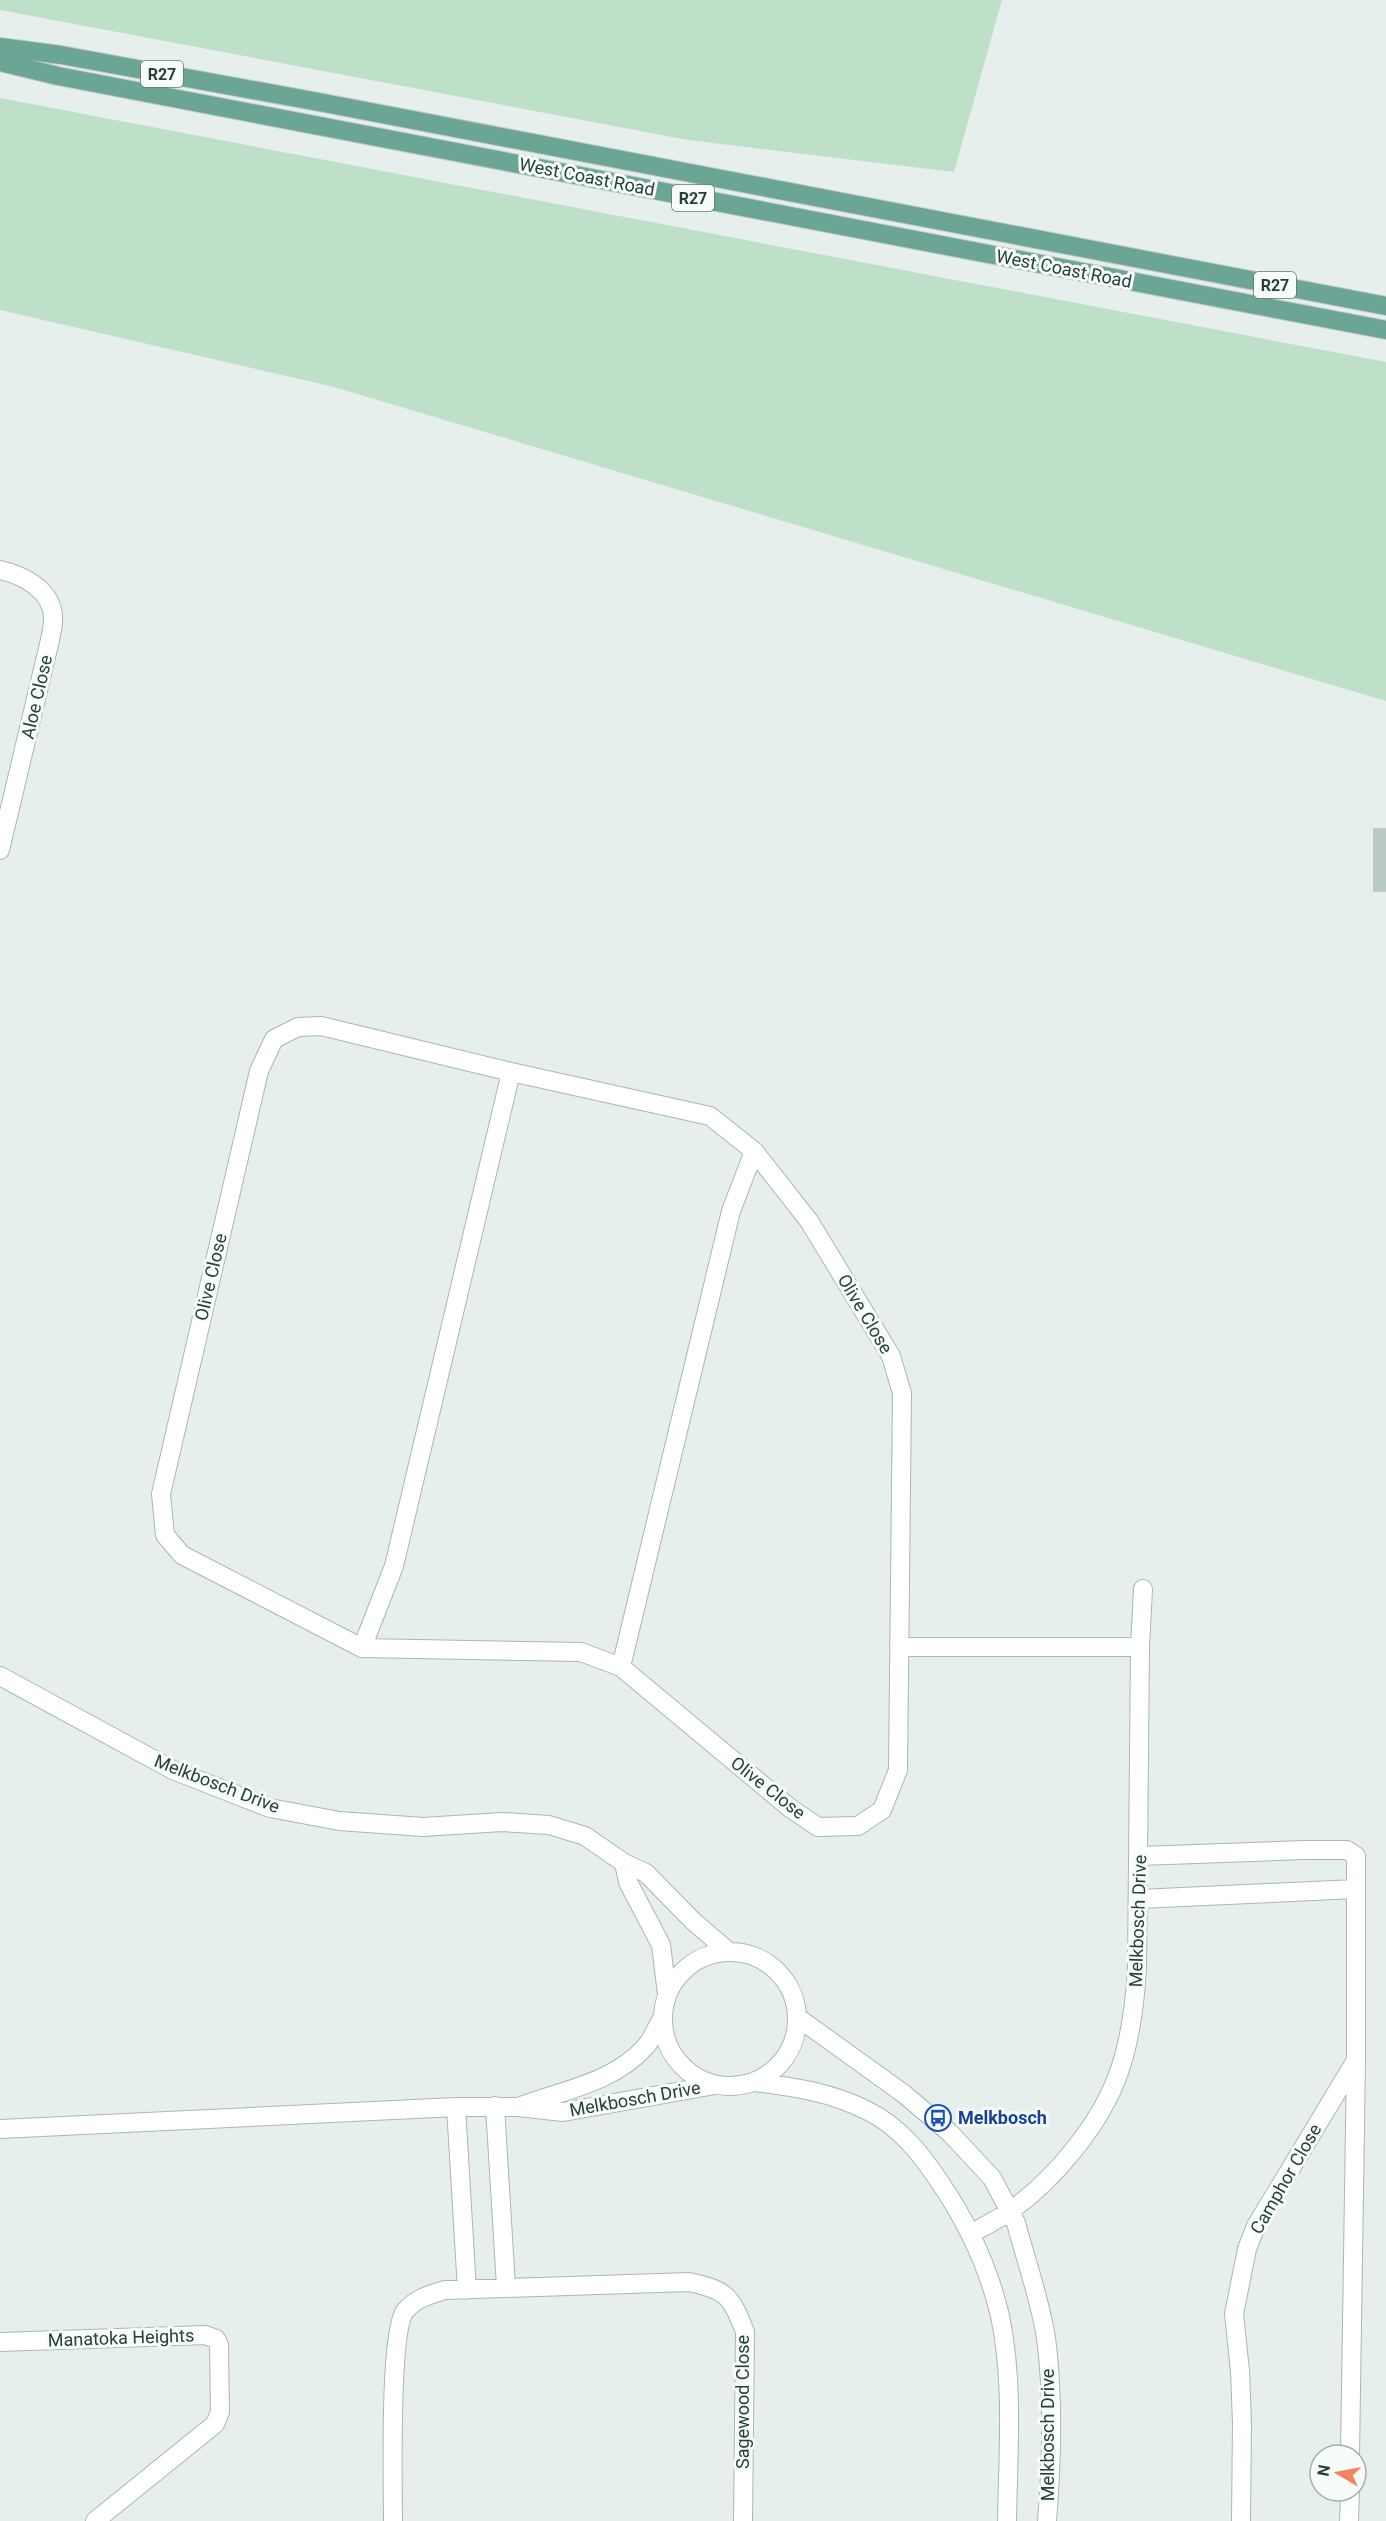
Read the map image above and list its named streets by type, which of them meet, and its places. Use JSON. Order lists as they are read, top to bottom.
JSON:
{
  "streets": {
    "main road": ["R27", "West Coast Road"],
    "street": [
      "Aloe Close",
      "Olive Close",
      "Melkbosch Drive",
      "Camphor Close",
      "Manatoka Heights",
      "Sagewood Close"
    ]
  },
  "places": {
    "bus stop": ["Melkbosch"]
  },
  "north": "left"
}
